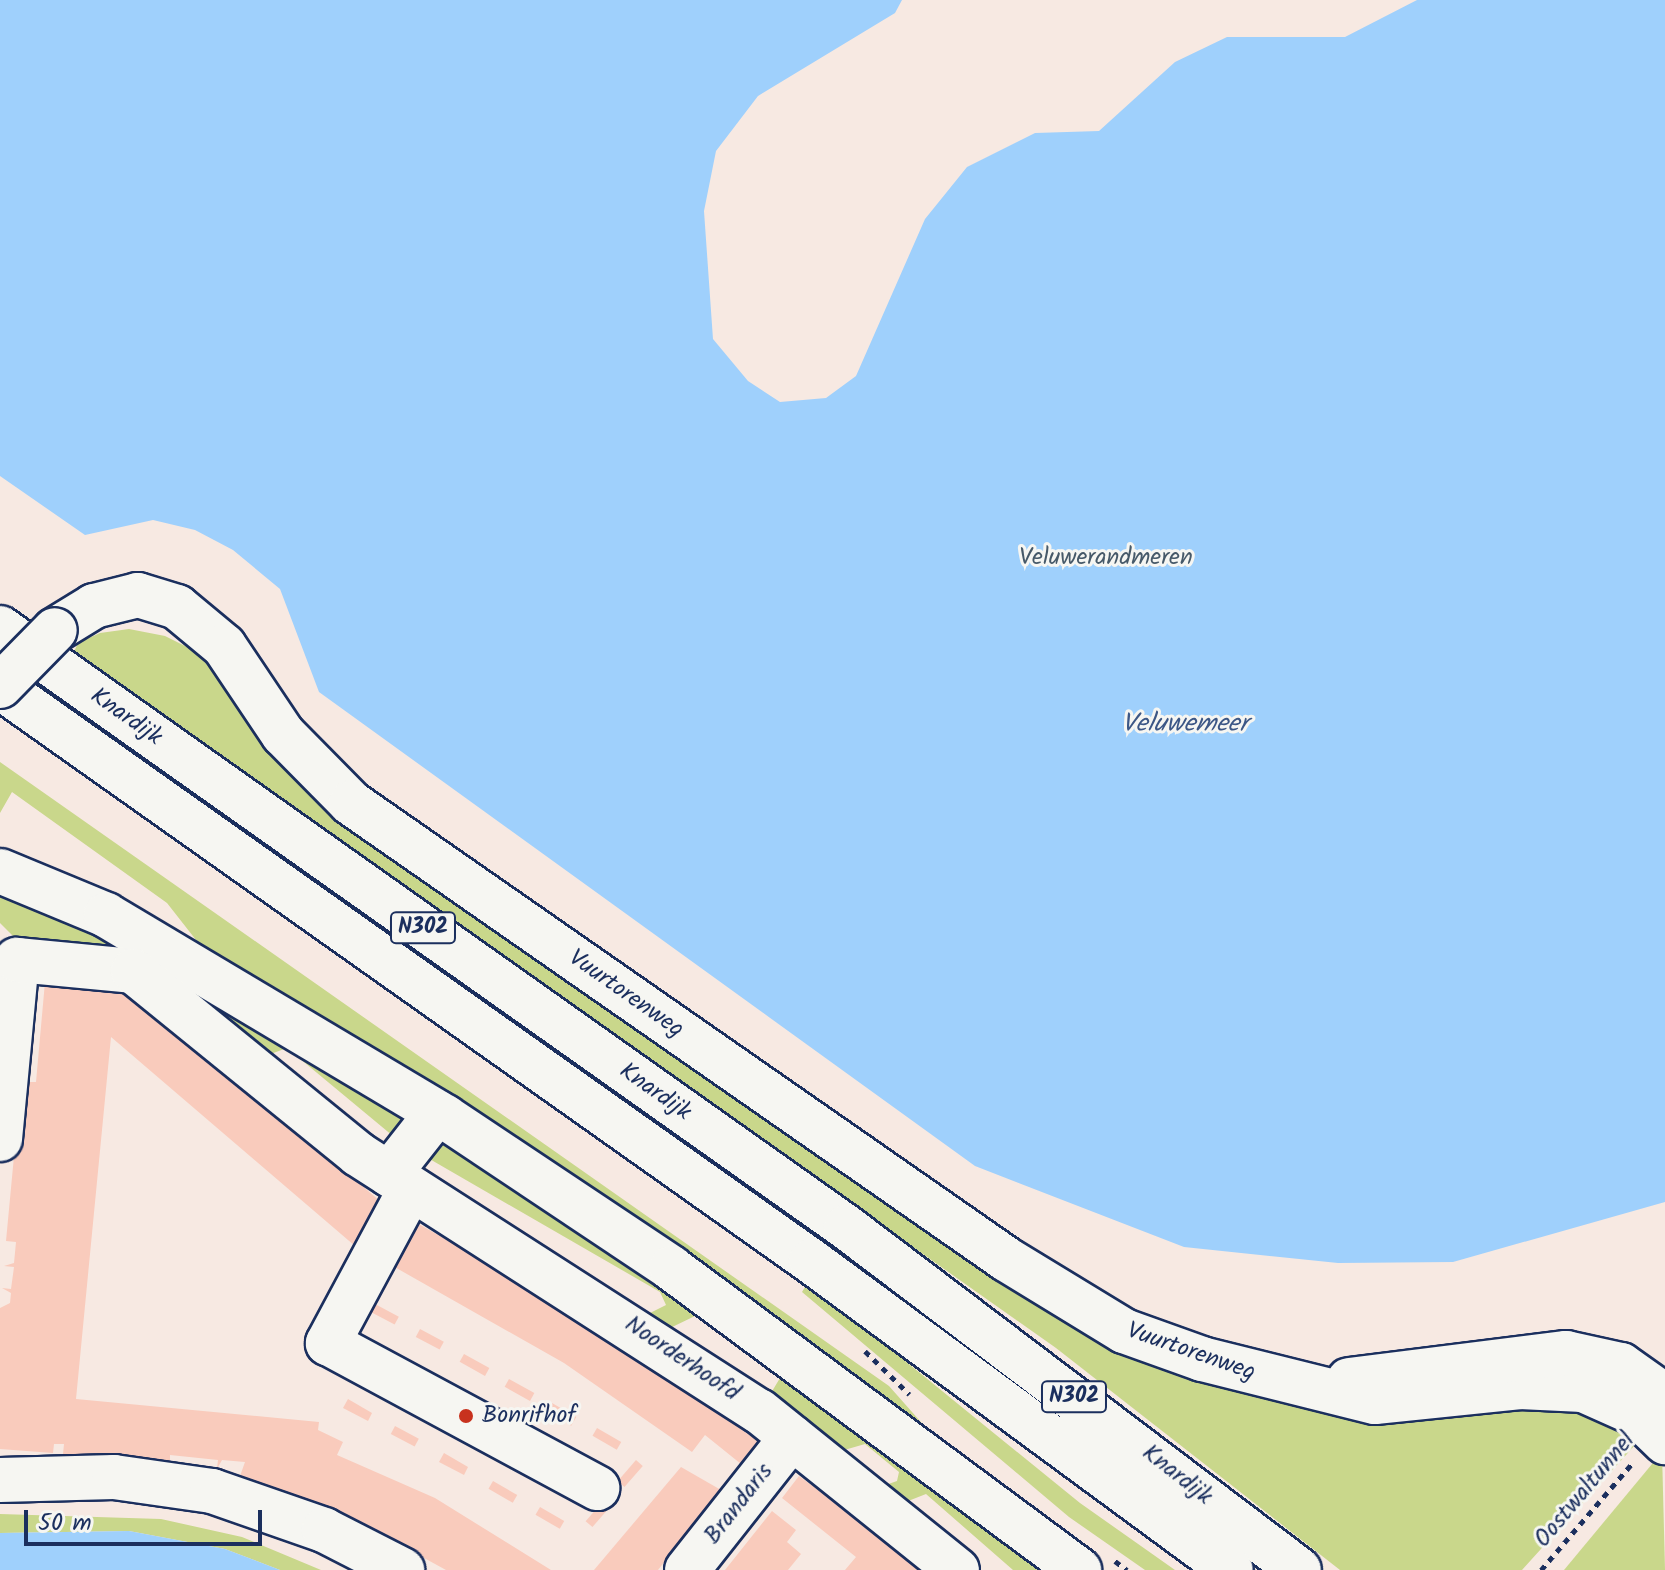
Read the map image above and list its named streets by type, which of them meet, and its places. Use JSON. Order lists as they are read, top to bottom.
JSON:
{
  "streets": {
    "street": [
      "Knardijk",
      "N302",
      "Vuurtorenweg",
      "Noorderhoofd",
      "Brandaris"
    ],
    "path": ["Oostwaltunnel"]
  },
  "crossings": [
    ["Knardijk", "Vuurtorenweg"],
    ["Vuurtorenweg", "Oostwaltunnel"],
    ["Noorderhoofd", "Brandaris"]
  ],
  "water": ["Veluwemeer"],
  "parks": ["Veluwerandmeren"],
  "places": ["Bonrifhof"],
  "scale_bar": "50 m"
}
